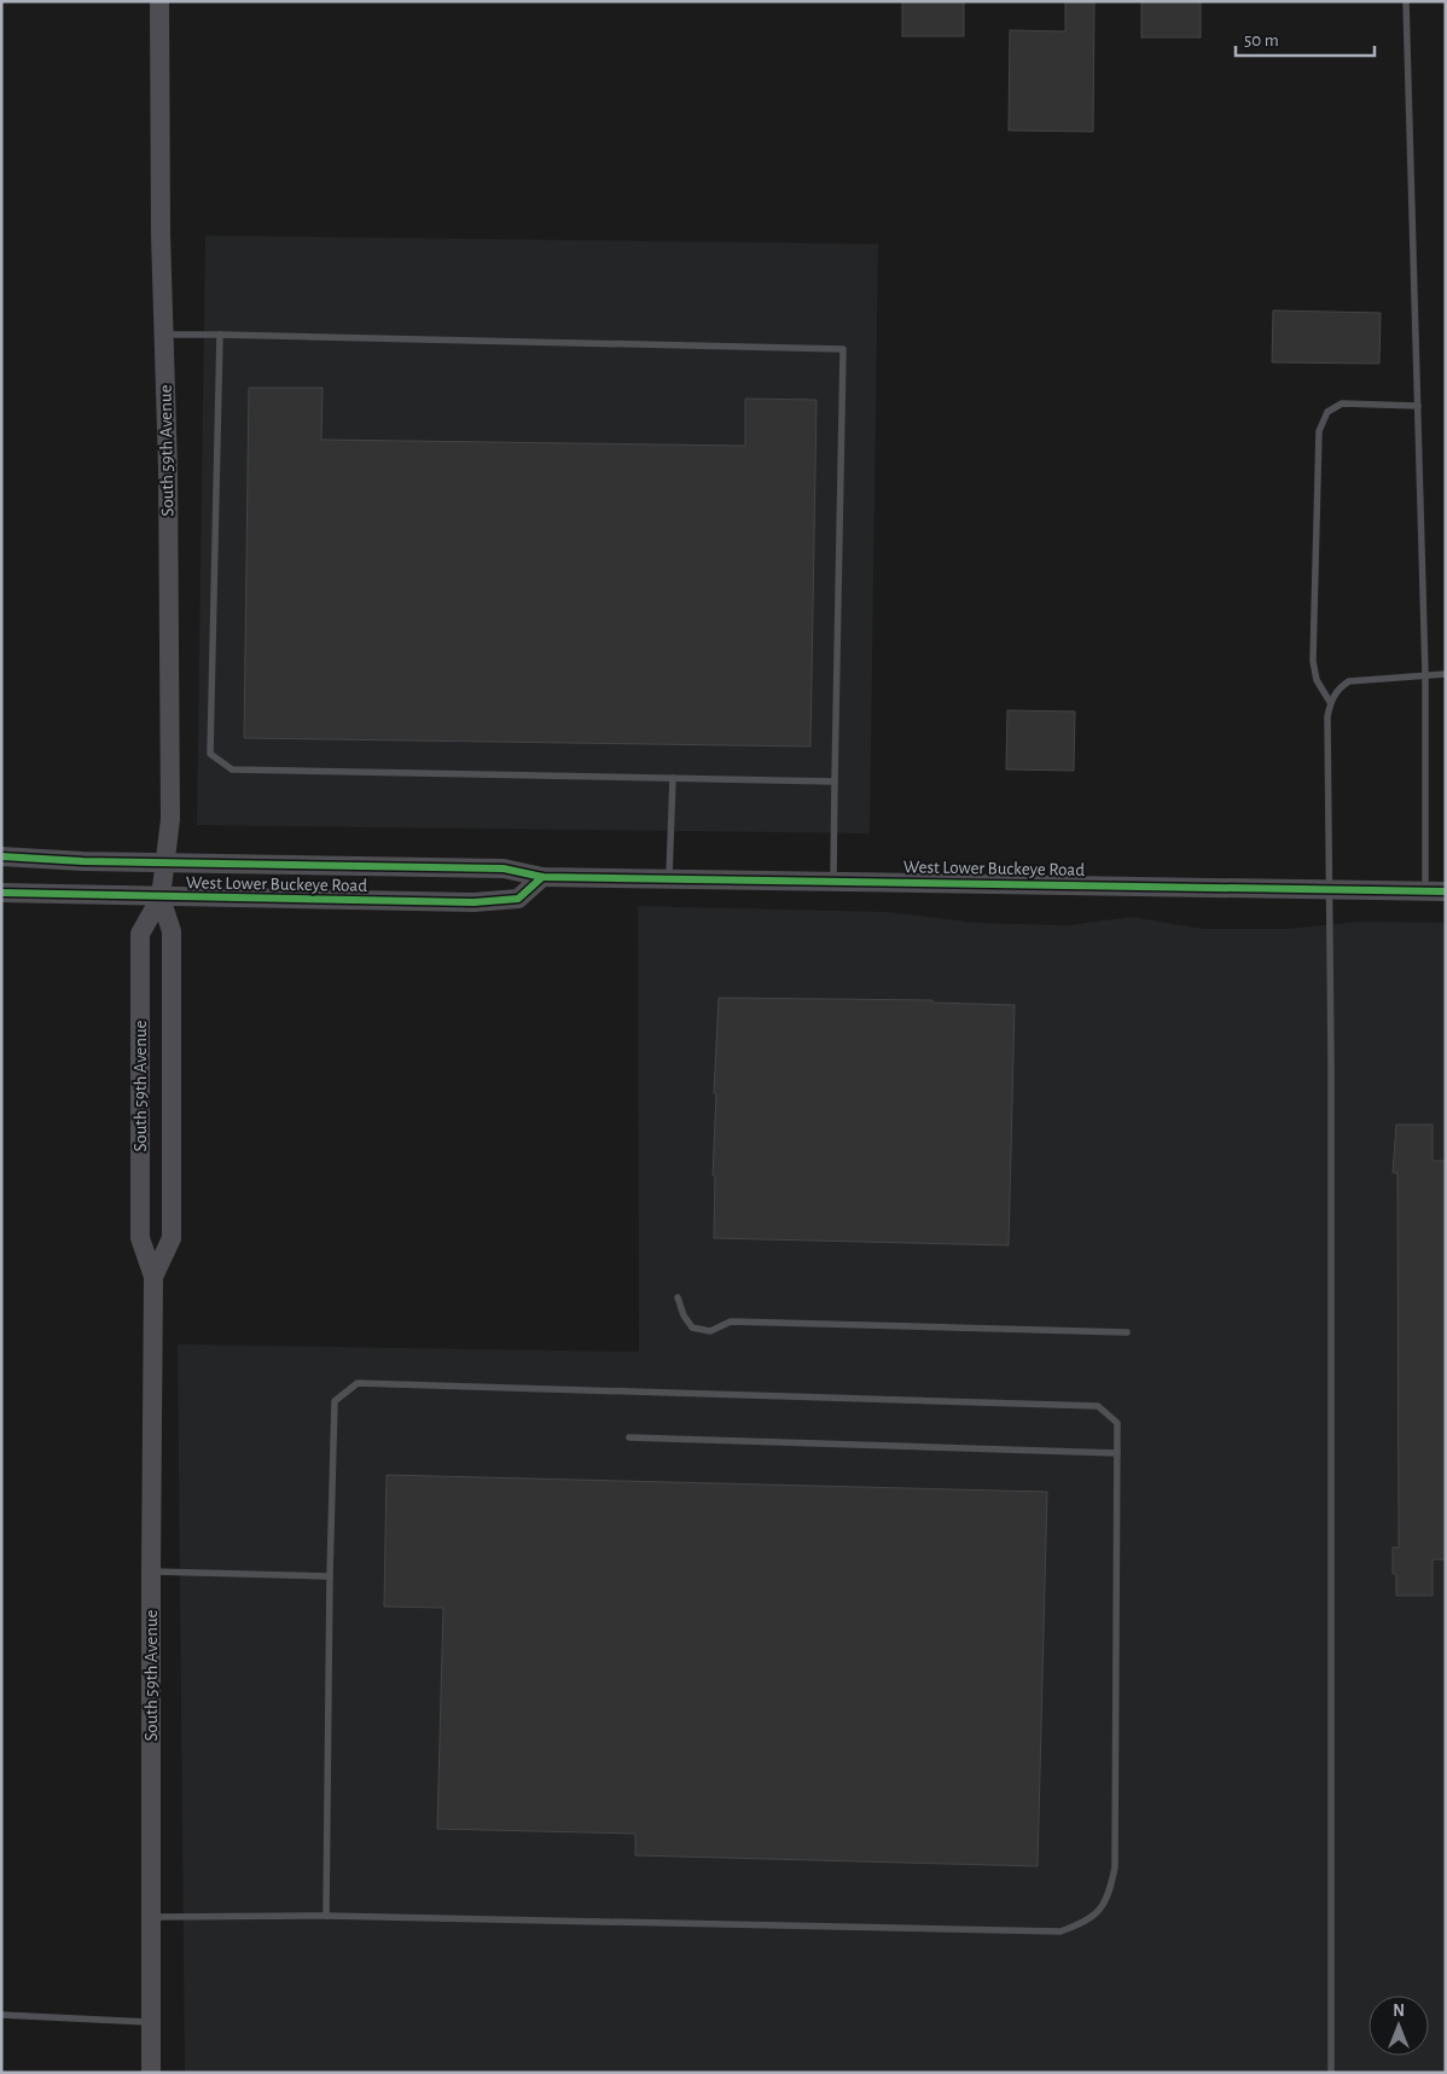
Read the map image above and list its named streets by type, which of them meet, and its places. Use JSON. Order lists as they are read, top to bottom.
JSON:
{
  "streets": {
    "main road": ["South 59th Avenue", "West Lower Buckeye Road"]
  },
  "crossings": [
    ["South 59th Avenue", "West Lower Buckeye Road"]
  ],
  "scale_bar": "50 m",
  "north": "top"
}
